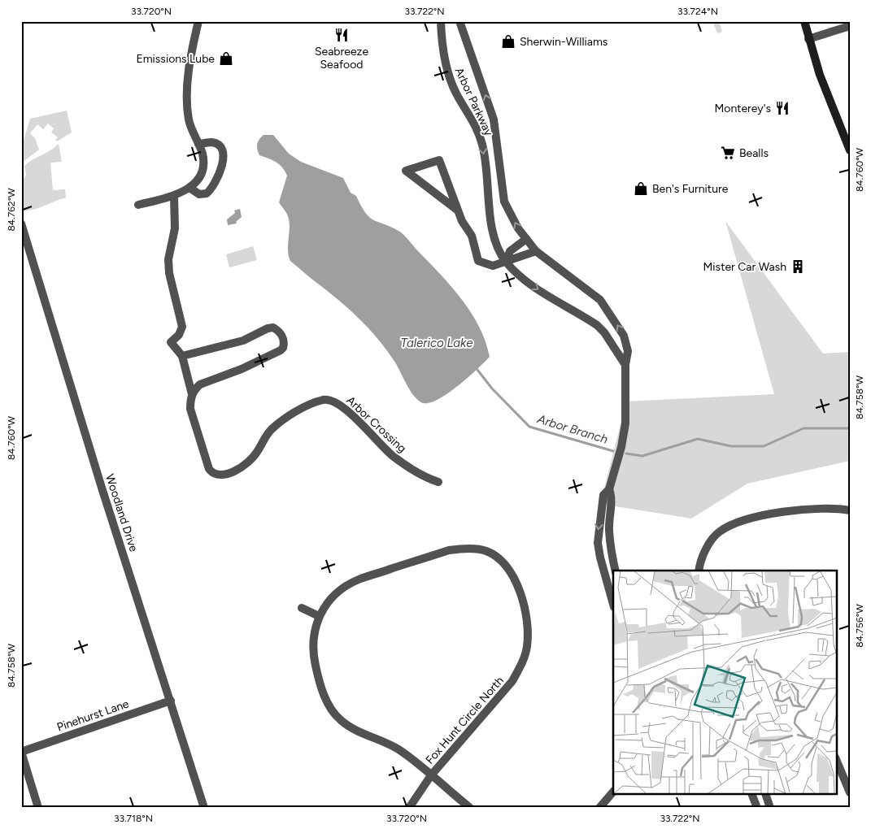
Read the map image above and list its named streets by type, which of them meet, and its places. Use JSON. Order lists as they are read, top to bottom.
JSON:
{
  "streets": {
    "street": [
      "Arbor Parkway",
      "Arbor Crossing",
      "Woodland Drive",
      "Pinehurst Lane",
      "Fox Hunt Circle North"
    ]
  },
  "crossings": [
    ["Woodland Drive", "Pinehurst Lane"]
  ],
  "water": ["Talerico Lake", "Arbor Branch"],
  "places": {
    "restaurant": ["Seabreeze Seafood", "Monterey's"],
    "shop": ["Sherwin-Williams", "Emissions Lube", "Ben's Furniture"],
    "supermarket": ["Bealls"],
    "building": ["Mister Car Wash"]
  },
  "coordinates": [
    "33.720°N",
    "33.722°N",
    "33.724°N",
    "84.760°W",
    "84.762°W",
    "84.758°W",
    "84.756°W",
    "33.718°N"
  ]
}
